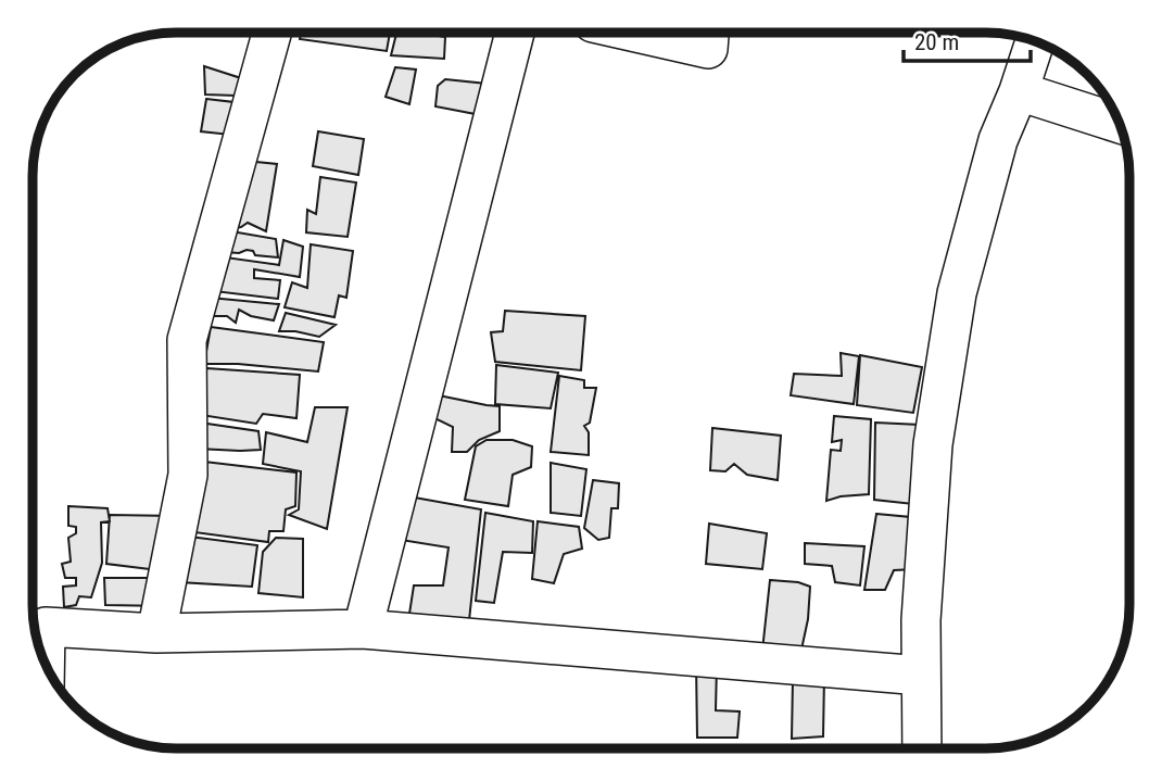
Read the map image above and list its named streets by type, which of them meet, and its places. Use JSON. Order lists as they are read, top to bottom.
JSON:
{
  "scale_bar": "20 m"
}
